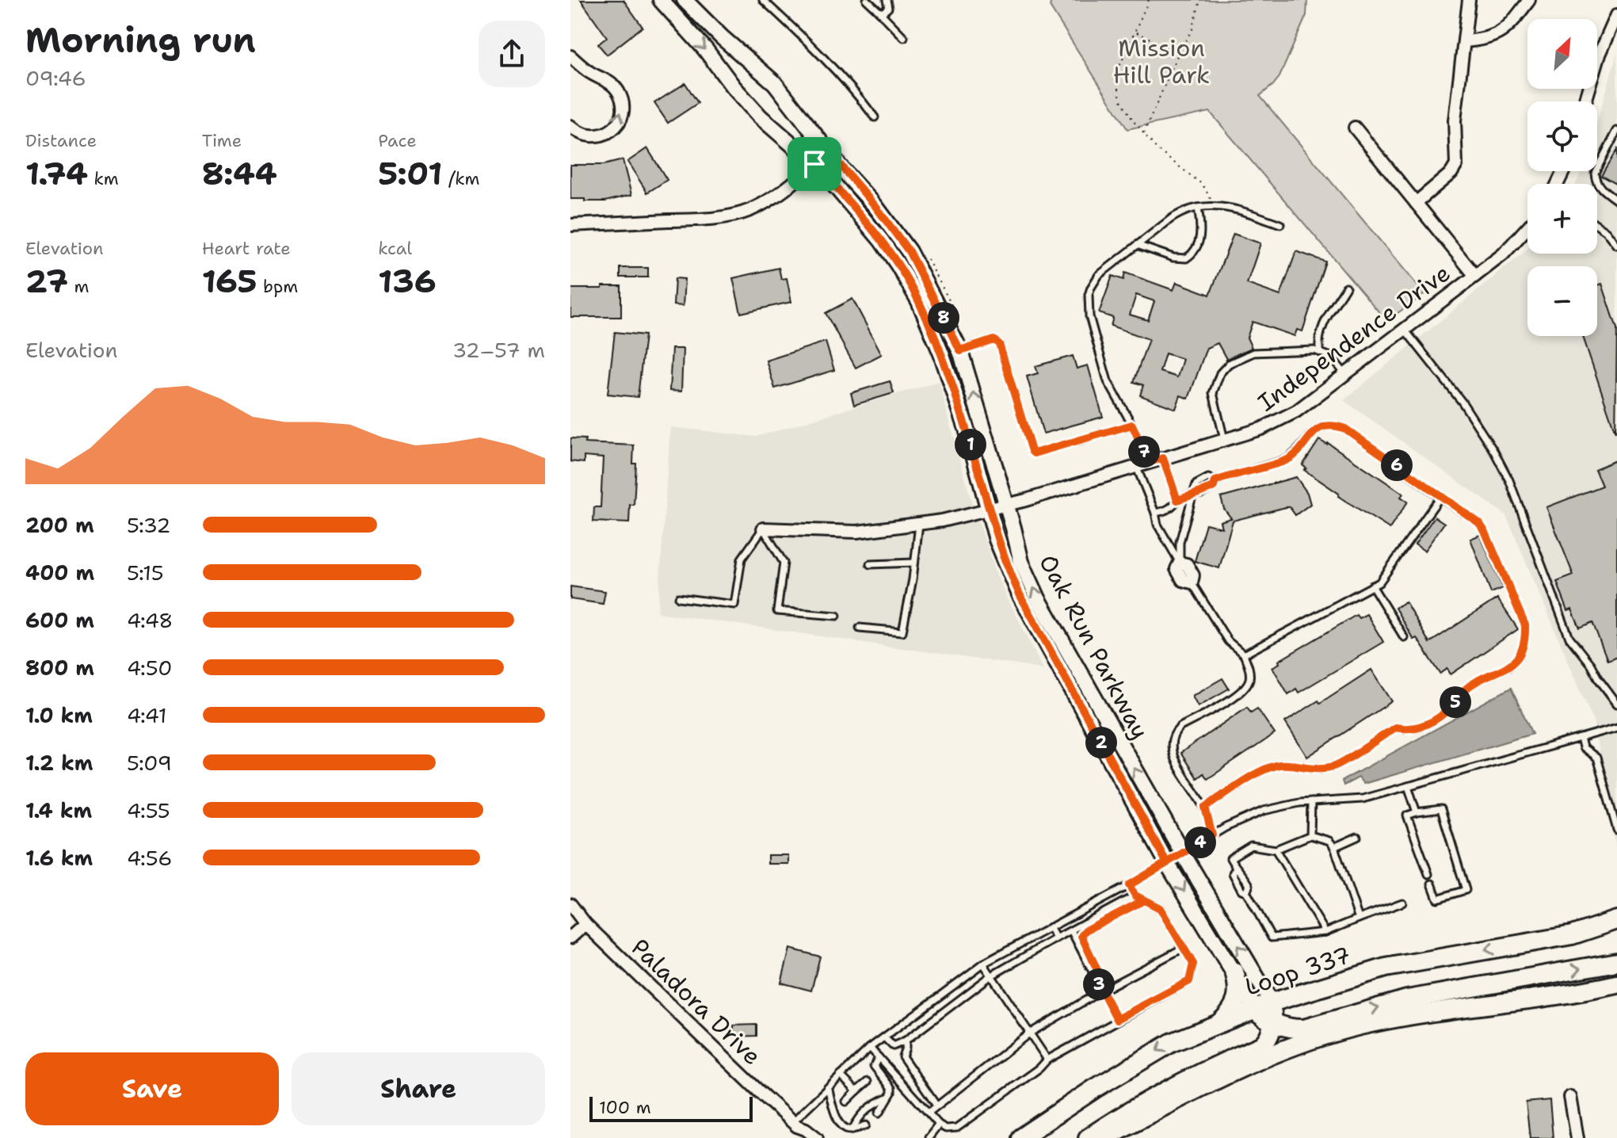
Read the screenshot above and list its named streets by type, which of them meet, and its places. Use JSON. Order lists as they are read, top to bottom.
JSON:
{
  "streets": {
    "main road": ["Loop 337"],
    "street": ["Independence Drive", "Oak Run Parkway", "Paladora Drive"]
  },
  "crossings": [
    ["Independence Drive", "Oak Run Parkway"],
    ["Oak Run Parkway", "Loop 337"]
  ],
  "parks": ["Mission Hill Park"],
  "scale_bar": "100 m",
  "north": "top right",
  "page": {
    "heading": ["Morning run", "09:46"],
    "map_buttons": ["+", "−"],
    "stats": [
      ["Distance", "1.74 km"],
      ["Time", "8:44"],
      ["Pace", "5:01 /km"],
      ["Elevation", "27 m"],
      ["Heart rate", "165 bpm"],
      ["kcal", "136"]
    ],
    "pins": [
      "8",
      "1",
      "7",
      "6",
      "5",
      "2",
      "4",
      "3"
    ],
    "chart": ["Elevation", "32–57 m"],
    "list": [
      {
        "name": "200 m",
        "note": "5:32"
      },
      {
        "name": "400 m",
        "note": "5:15"
      },
      {
        "name": "600 m",
        "note": "4:48"
      },
      {
        "name": "800 m",
        "note": "4:50"
      },
      {
        "name": "1.0 km",
        "note": "4:41"
      },
      {
        "name": "1.2 km",
        "note": "5:09"
      },
      {
        "name": "1.4 km",
        "note": "4:55"
      },
      {
        "name": "1.6 km",
        "note": "4:56"
      }
    ],
    "buttons": ["Save", "Share"],
    "scale": "100 m"
  }
}
